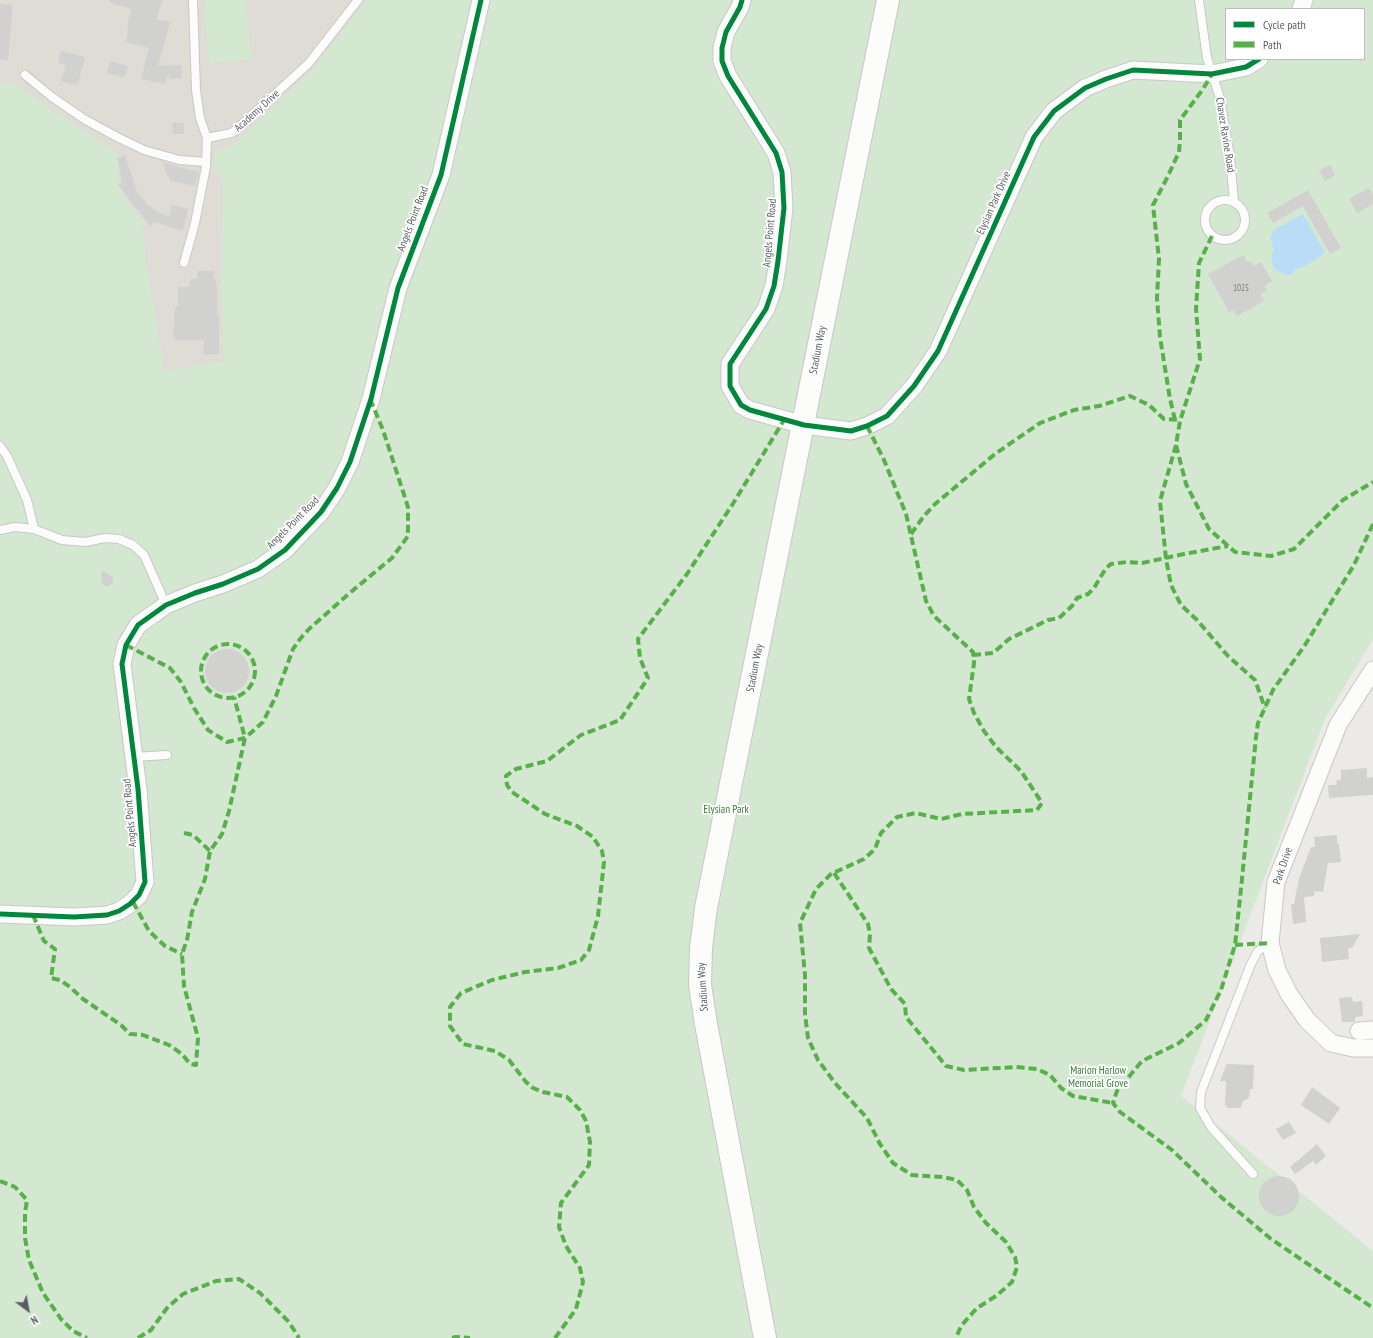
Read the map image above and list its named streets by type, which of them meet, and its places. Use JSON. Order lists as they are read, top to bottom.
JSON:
{
  "streets": {
    "main road": ["Stadium Way"],
    "street": ["Elysian Park Drive", "Angels Point Road", "Park Drive"],
    "lane": ["Academy Drive", "Chavez Ravine Road"]
  },
  "crossings": [
    ["Chavez Ravine Road", "Elysian Park Drive"],
    ["Elysian Park Drive", "Angels Point Road"],
    ["Elysian Park Drive", "Stadium Way"],
    ["Angels Point Road", "Stadium Way"]
  ],
  "parks": ["Elysian Park", "Marion Harlow Memorial Grove"],
  "house_numbers": ["1025"],
  "legend": ["Cycle path", "Path"],
  "north": "bottom right"
}
